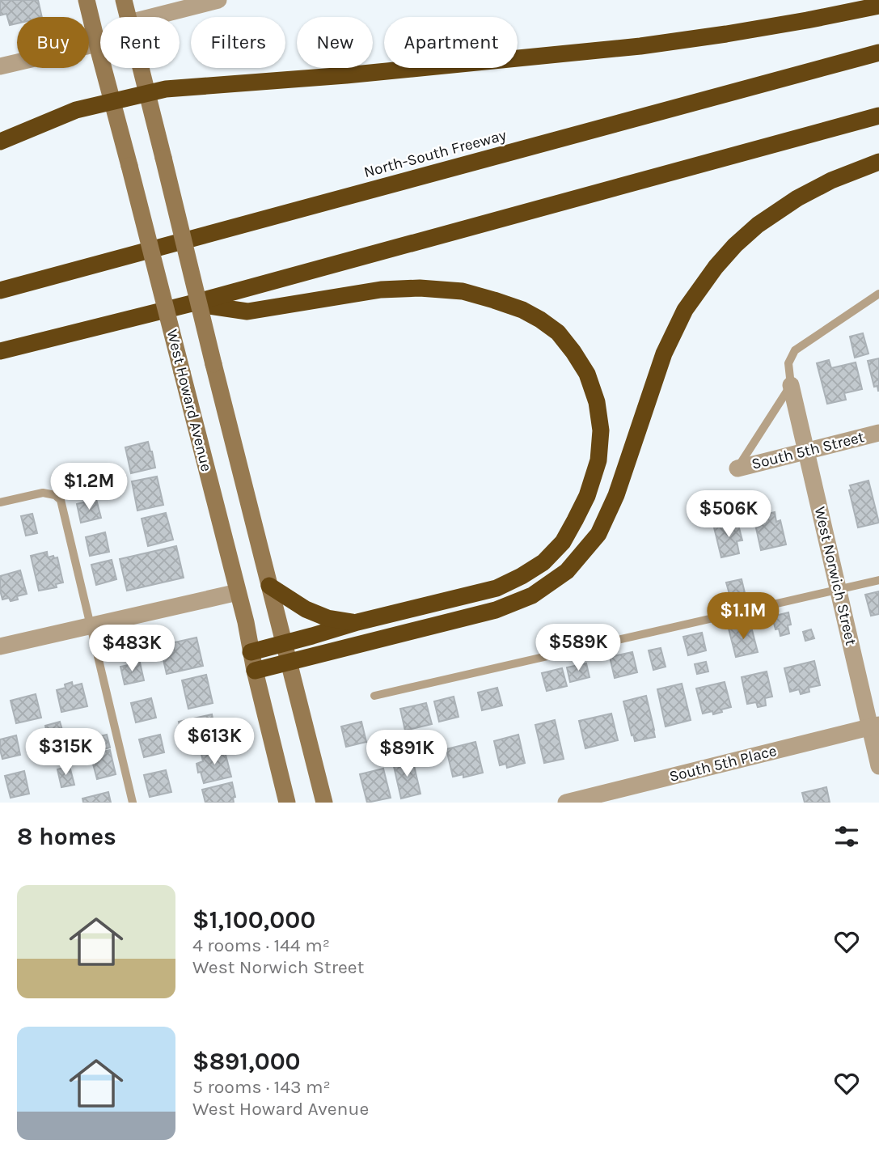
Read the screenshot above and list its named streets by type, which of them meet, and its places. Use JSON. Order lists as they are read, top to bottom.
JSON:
{
  "streets": {
    "highway": ["North-South Freeway"],
    "main road": ["West Howard Avenue"],
    "street": ["South 5th Street", "West Norwich Street", "South 5th Place"]
  },
  "crossings": [
    ["South 5th Street", "West Norwich Street"],
    ["West Norwich Street", "South 5th Place"]
  ],
  "page": {
    "chip": [
      "Buy",
      "Rent",
      "Filters",
      "New",
      "Apartment"
    ],
    "price": [
      "$1.2M",
      "$506K",
      "$1.1M",
      "$589K",
      "$483K",
      "$613K",
      "$315K",
      "$891K"
    ],
    "heading": "8 homes",
    "list": [
      {
        "name": "$1,100,000",
        "note": "4 rooms · 144 m² · West Norwich Street"
      },
      {
        "name": "$891,000",
        "note": "5 rooms · 143 m² · West Howard Avenue"
      }
    ]
  }
}
